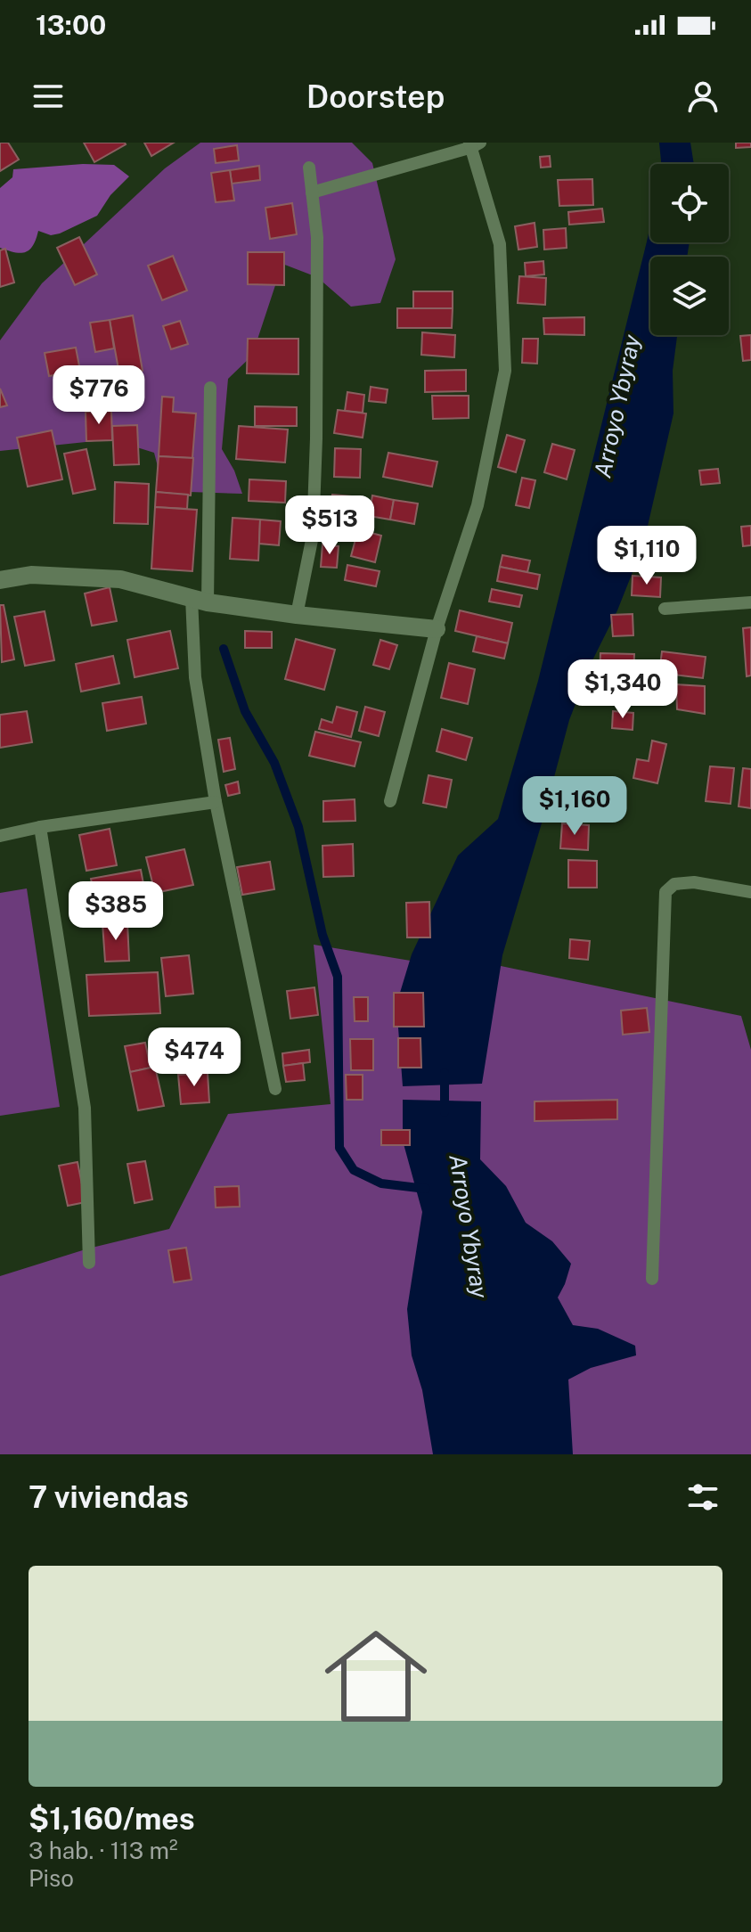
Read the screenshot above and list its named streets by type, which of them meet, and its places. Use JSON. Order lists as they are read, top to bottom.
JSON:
{
  "water": ["Arroyo Ybyray"],
  "page": {
    "status": "13:00",
    "header": "Doorstep",
    "price": [
      "$776",
      "$513",
      "$1,110",
      "$1,340",
      "$1,160",
      "$385",
      "$474"
    ],
    "heading": "7 viviendas",
    "list": [
      {
        "name": "$1,160/mes",
        "note": "3 hab. · 113 m² · Piso"
      }
    ]
  }
}
